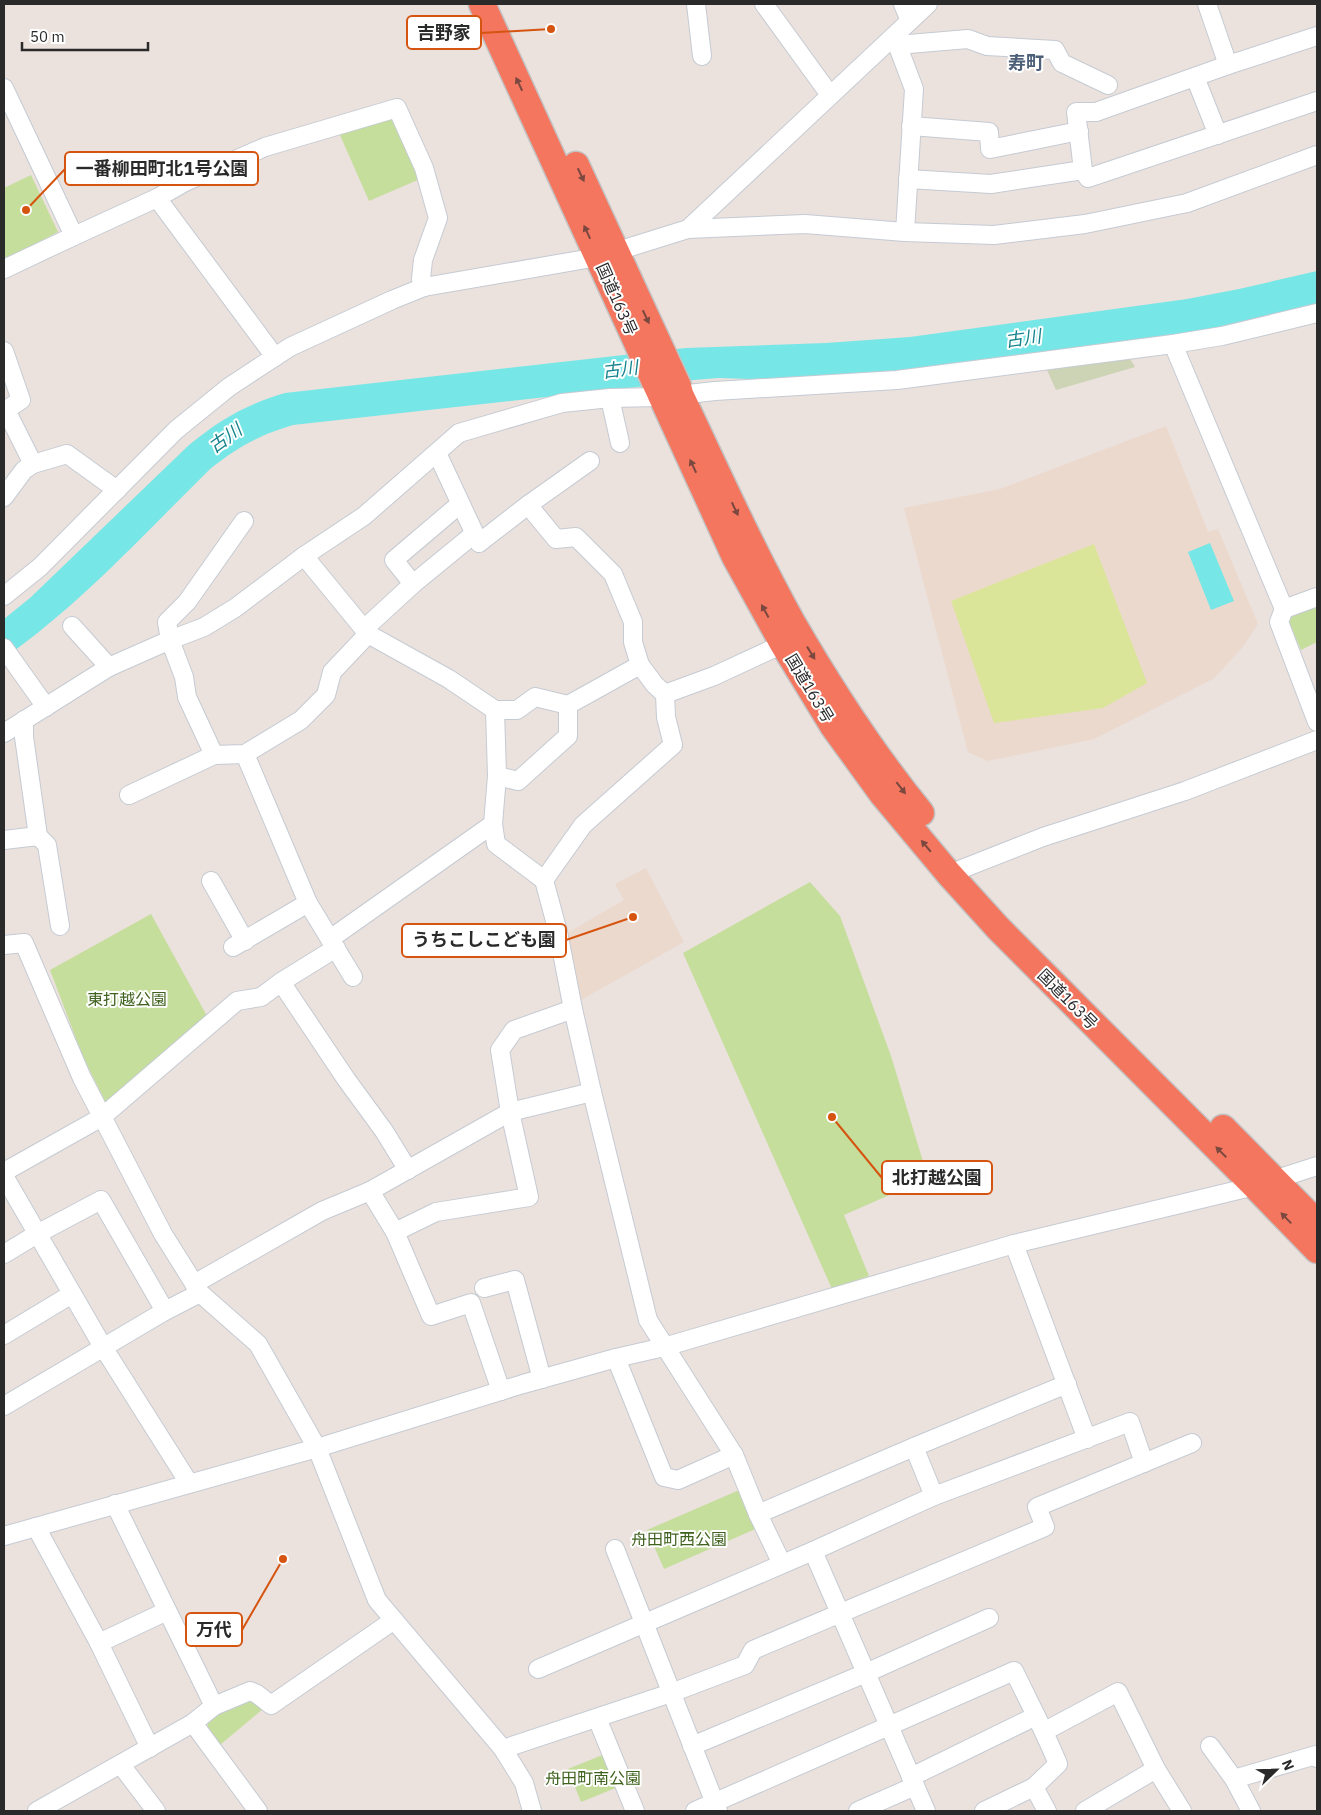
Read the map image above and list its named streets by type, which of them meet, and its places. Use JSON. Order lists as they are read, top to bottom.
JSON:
{
  "streets": {
    "highway": ["国道163号"]
  },
  "districts": ["寿町"],
  "water": ["古川"],
  "parks": ["東打越公園", "舟田町西公園", "舟田町南公園"],
  "places": [
    "吉野家",
    "一番柳田町北1号公園",
    "うちこしこども園",
    "北打越公園",
    "万代"
  ],
  "scale_bar": "50 m",
  "north": "top right"
}
